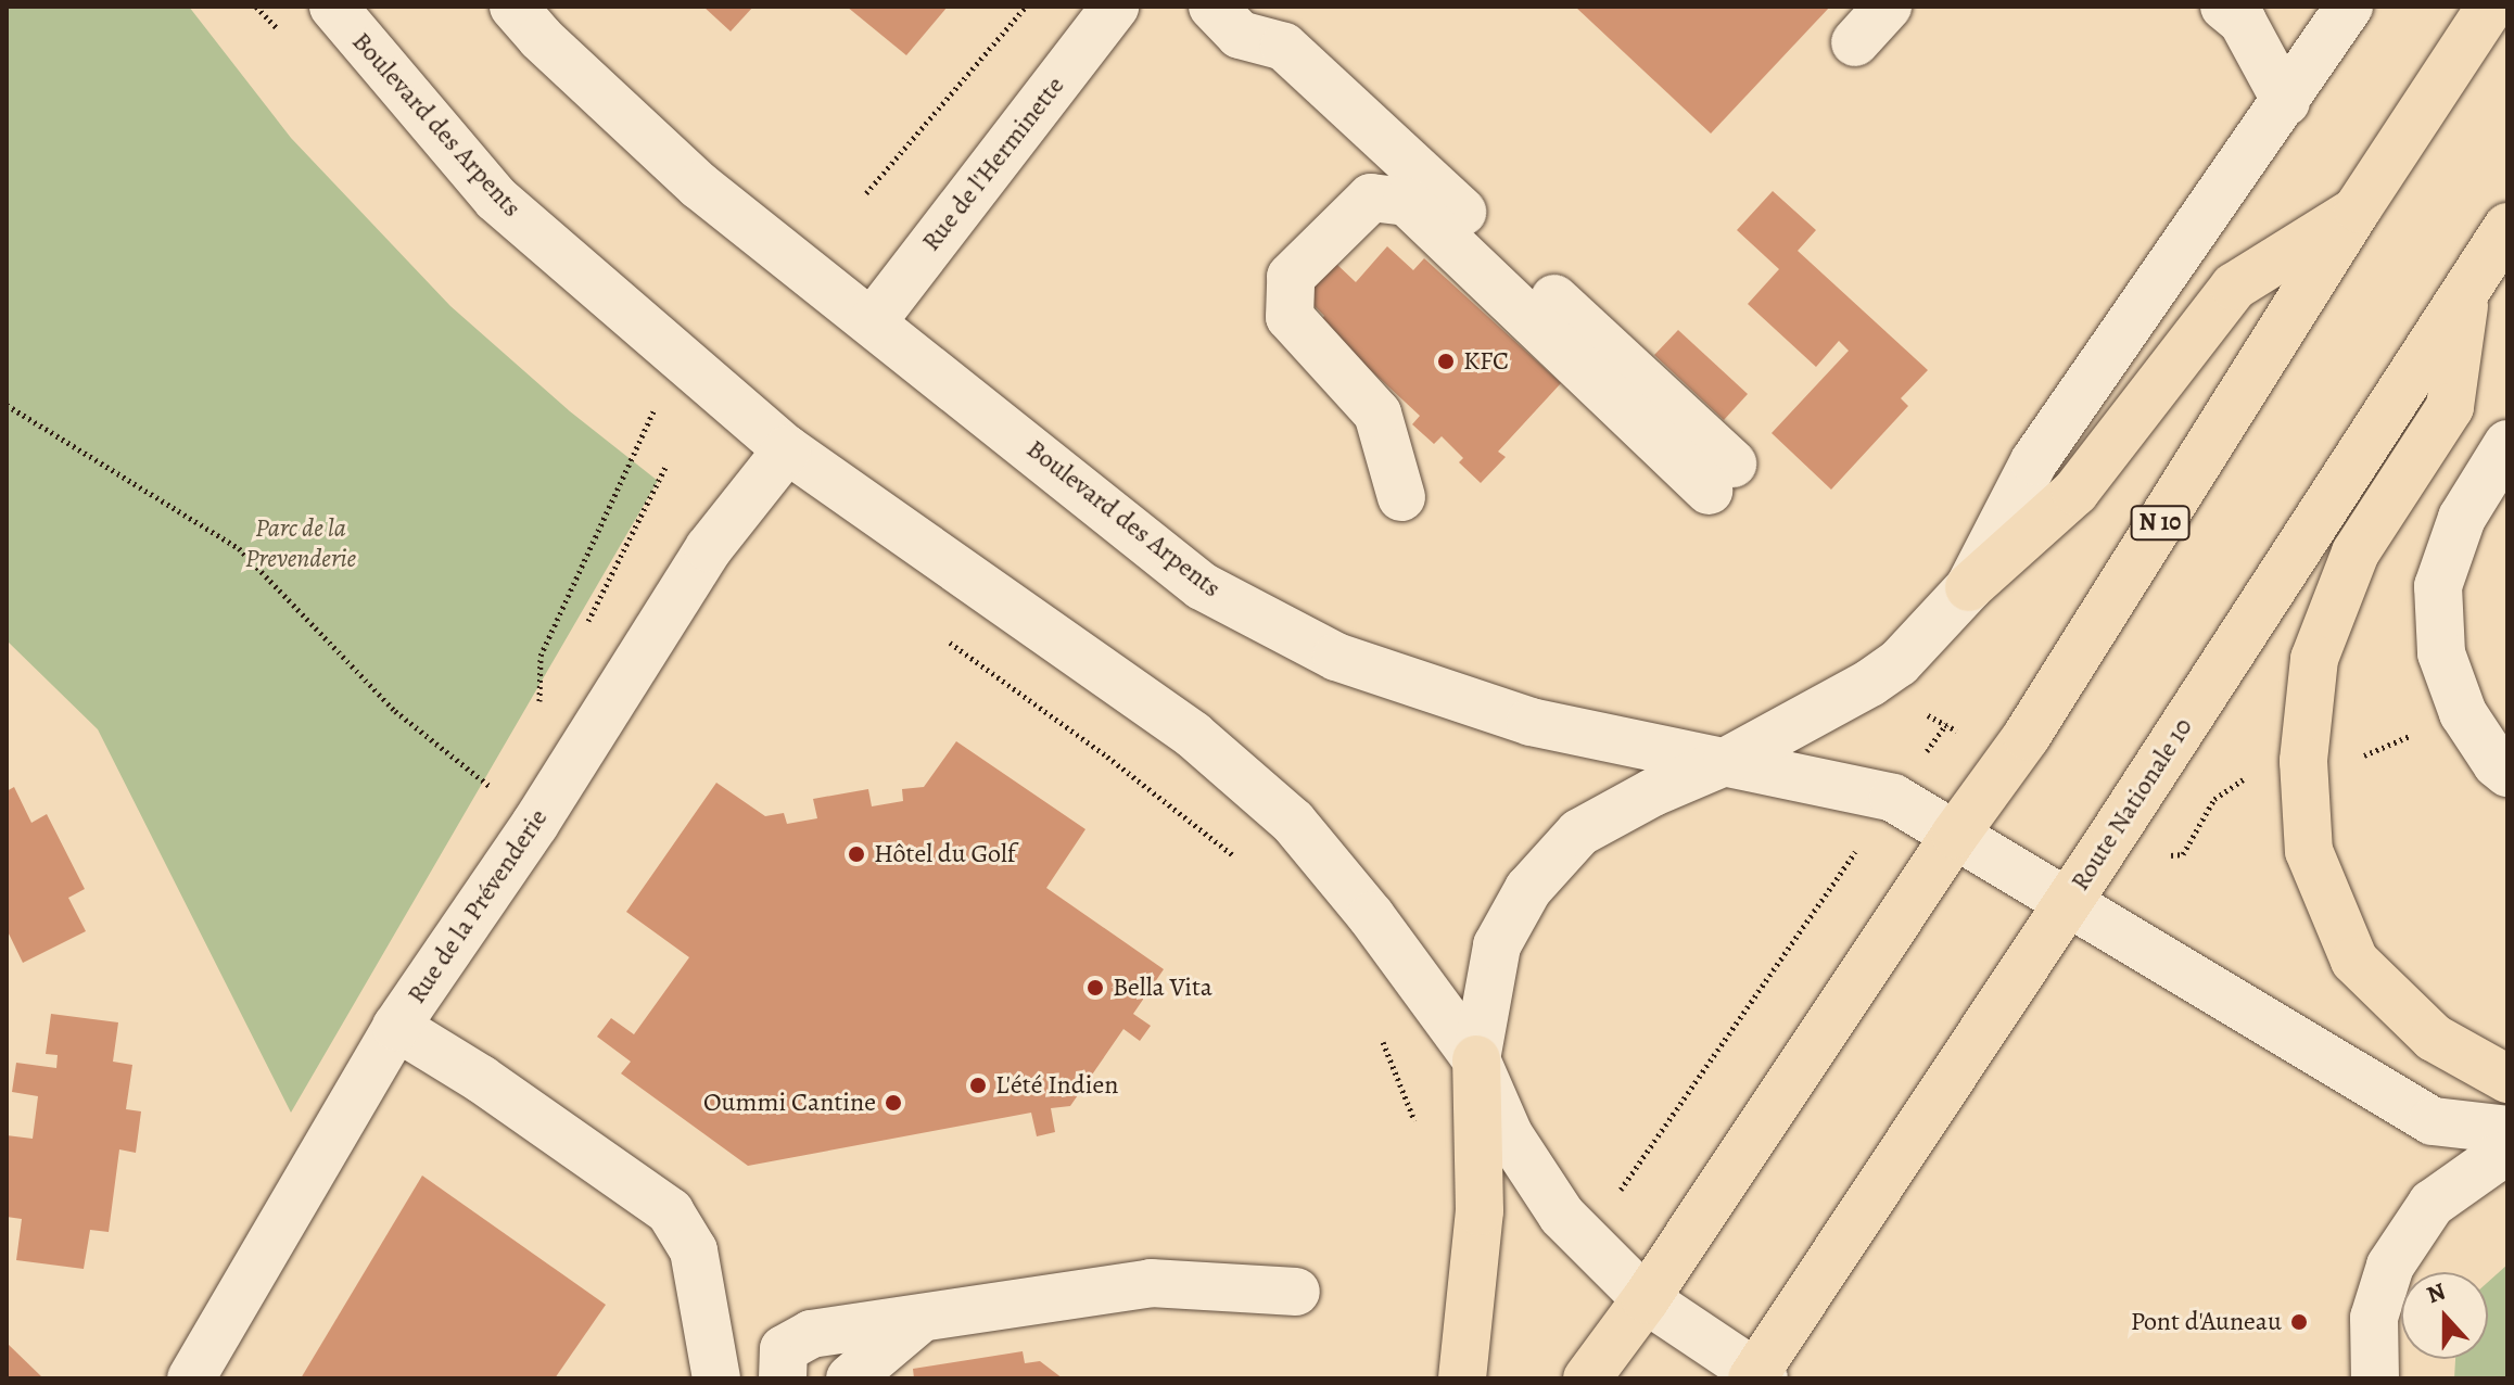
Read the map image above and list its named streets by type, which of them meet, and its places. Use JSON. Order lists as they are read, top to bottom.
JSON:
{
  "streets": {
    "main road": ["N 10", "Route Nationale 10"],
    "street": ["Boulevard des Arpents", "Rue de l'Herminette", "Rue de la Prévenderie"]
  },
  "crossings": [
    ["Boulevard des Arpents", "Rue de l'Herminette"],
    ["Boulevard des Arpents", "N 10"],
    ["Boulevard des Arpents", "Route Nationale 10"],
    ["Boulevard des Arpents", "Rue de la Prévenderie"]
  ],
  "parks": ["Parc de la Prevenderie"],
  "places": [
    "KFC",
    "Hôtel du Golf",
    "Bella Vita",
    "L'été Indien",
    "Oummi Cantine",
    "Pont d'Auneau"
  ],
  "north": "top"
}
